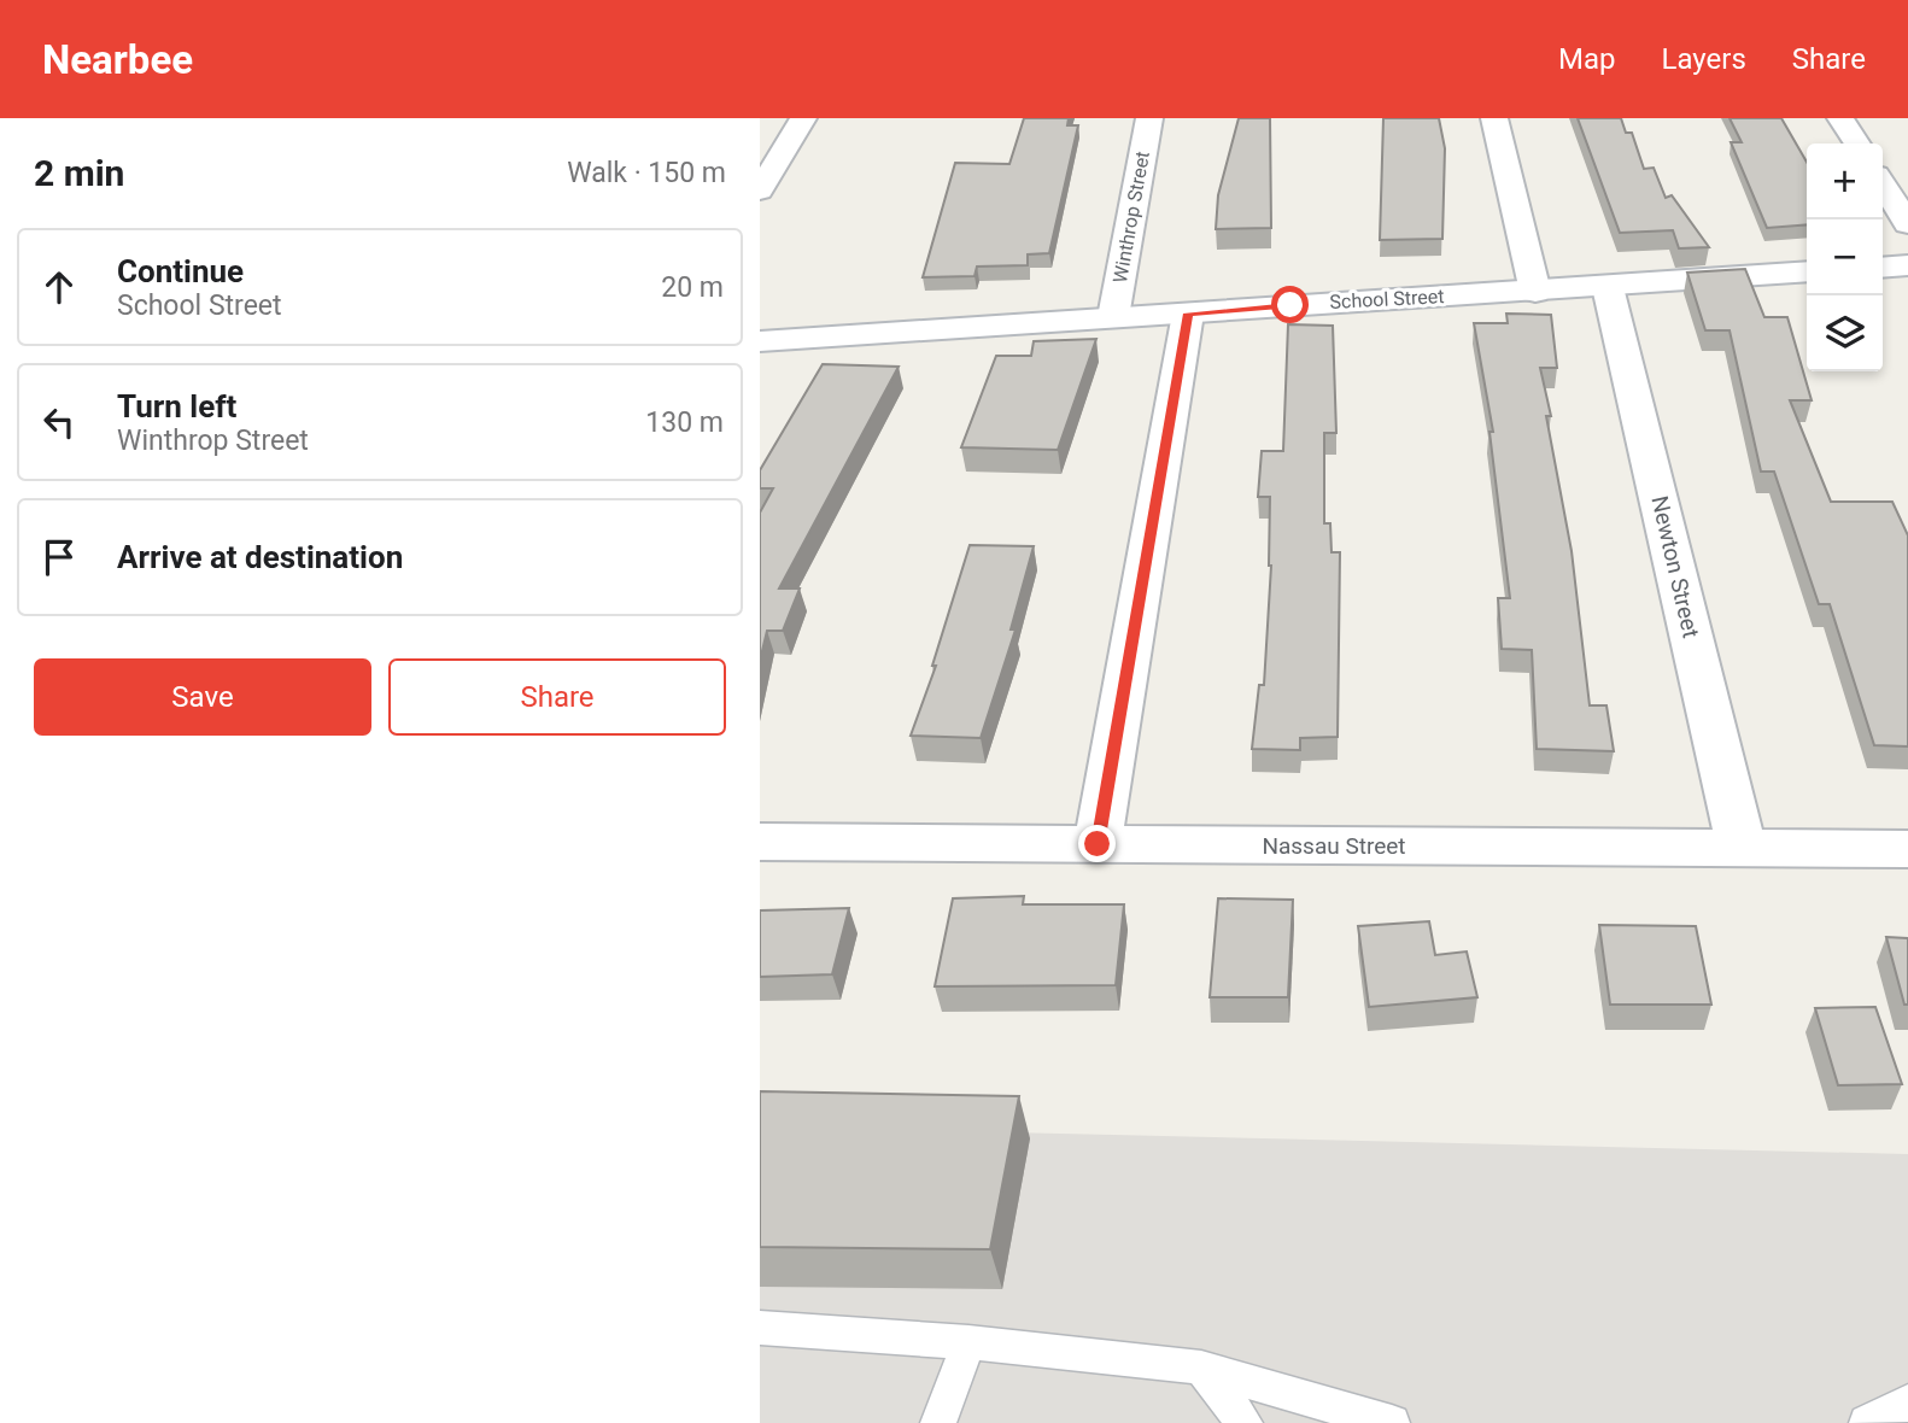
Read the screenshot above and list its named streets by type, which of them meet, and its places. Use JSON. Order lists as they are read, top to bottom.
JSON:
{
  "streets": {
    "street": [
      "Winthrop Street",
      "School Street",
      "Newton Street",
      "Nassau Street"
    ]
  },
  "crossings": [
    ["Winthrop Street", "School Street"],
    ["School Street", "Newton Street"],
    ["Newton Street", "Nassau Street"]
  ],
  "page": {
    "header": "Nearbee",
    "nav": ["Map", "Layers", "Share"],
    "heading": ["2 min", "Walk · 150 m"],
    "map_buttons": ["+", "−"],
    "list": [
      ["Continue", "School Street", "20 m"],
      ["Turn left", "Winthrop Street", "130 m"],
      "Arrive at destination"
    ],
    "buttons": ["Save", "Share"]
  }
}
